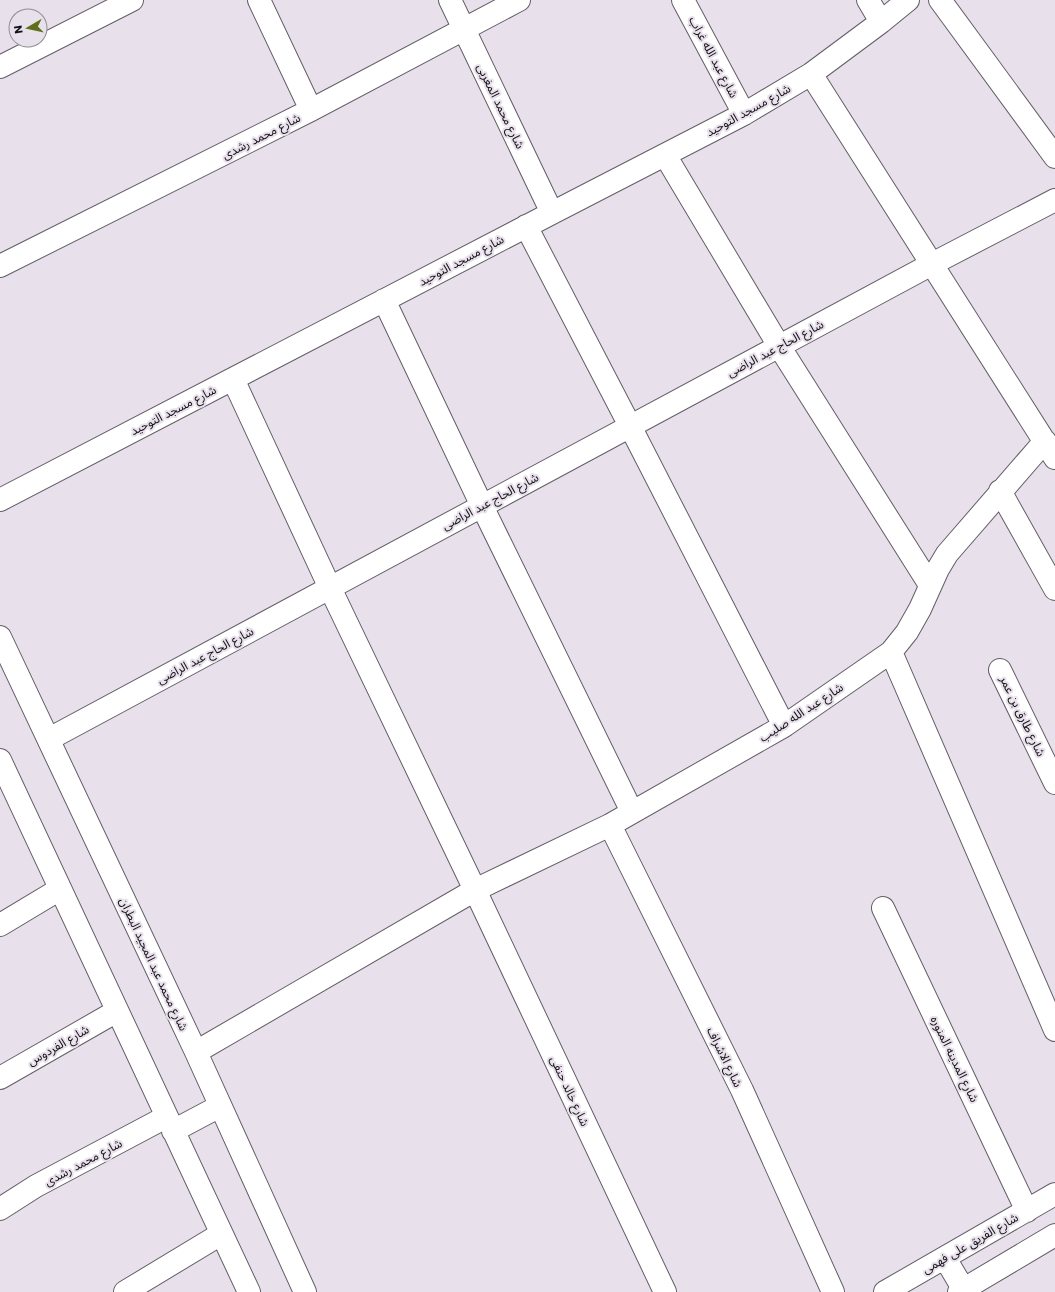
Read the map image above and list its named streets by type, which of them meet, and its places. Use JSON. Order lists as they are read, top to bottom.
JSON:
{
  "streets": {
    "street": [
      "شارع عبد الله غراب",
      "شارع محمد المغربى",
      "شارع مسجد التوحيد",
      "شارع محمد رشدى",
      "شارع الحاج عبد الراضى",
      "شارع عبد الله صليب",
      "شارع طارق بن عمر",
      "شارع محمد عبد المجيد البطران",
      "شارع الفردوس",
      "شارع الاشراف",
      "شارع المدينه المنوره",
      "شارع خالد حنفى",
      "شارع الفريق على فهمى"
    ]
  },
  "crossings": [
    ["شارع عبد الله غراب", "شارع مسجد التوحيد"],
    ["شارع محمد المغربى", "شارع مسجد التوحيد"],
    ["شارع محمد المغربى", "شارع محمد رشدى"],
    ["شارع مسجد التوحيد", "شارع خالد حنفى"],
    ["شارع محمد رشدى", "شارع محمد عبد المجيد البطران"],
    ["شارع الحاج عبد الراضى", "شارع محمد عبد المجيد البطران"],
    ["شارع الحاج عبد الراضى", "شارع خالد حنفى"],
    ["شارع عبد الله صليب", "شارع محمد عبد المجيد البطران"],
    ["شارع عبد الله صليب", "شارع الاشراف"],
    ["شارع عبد الله صليب", "شارع خالد حنفى"],
    ["شارع المدينه المنوره", "شارع الفريق على فهمى"]
  ],
  "north": "left"
}
